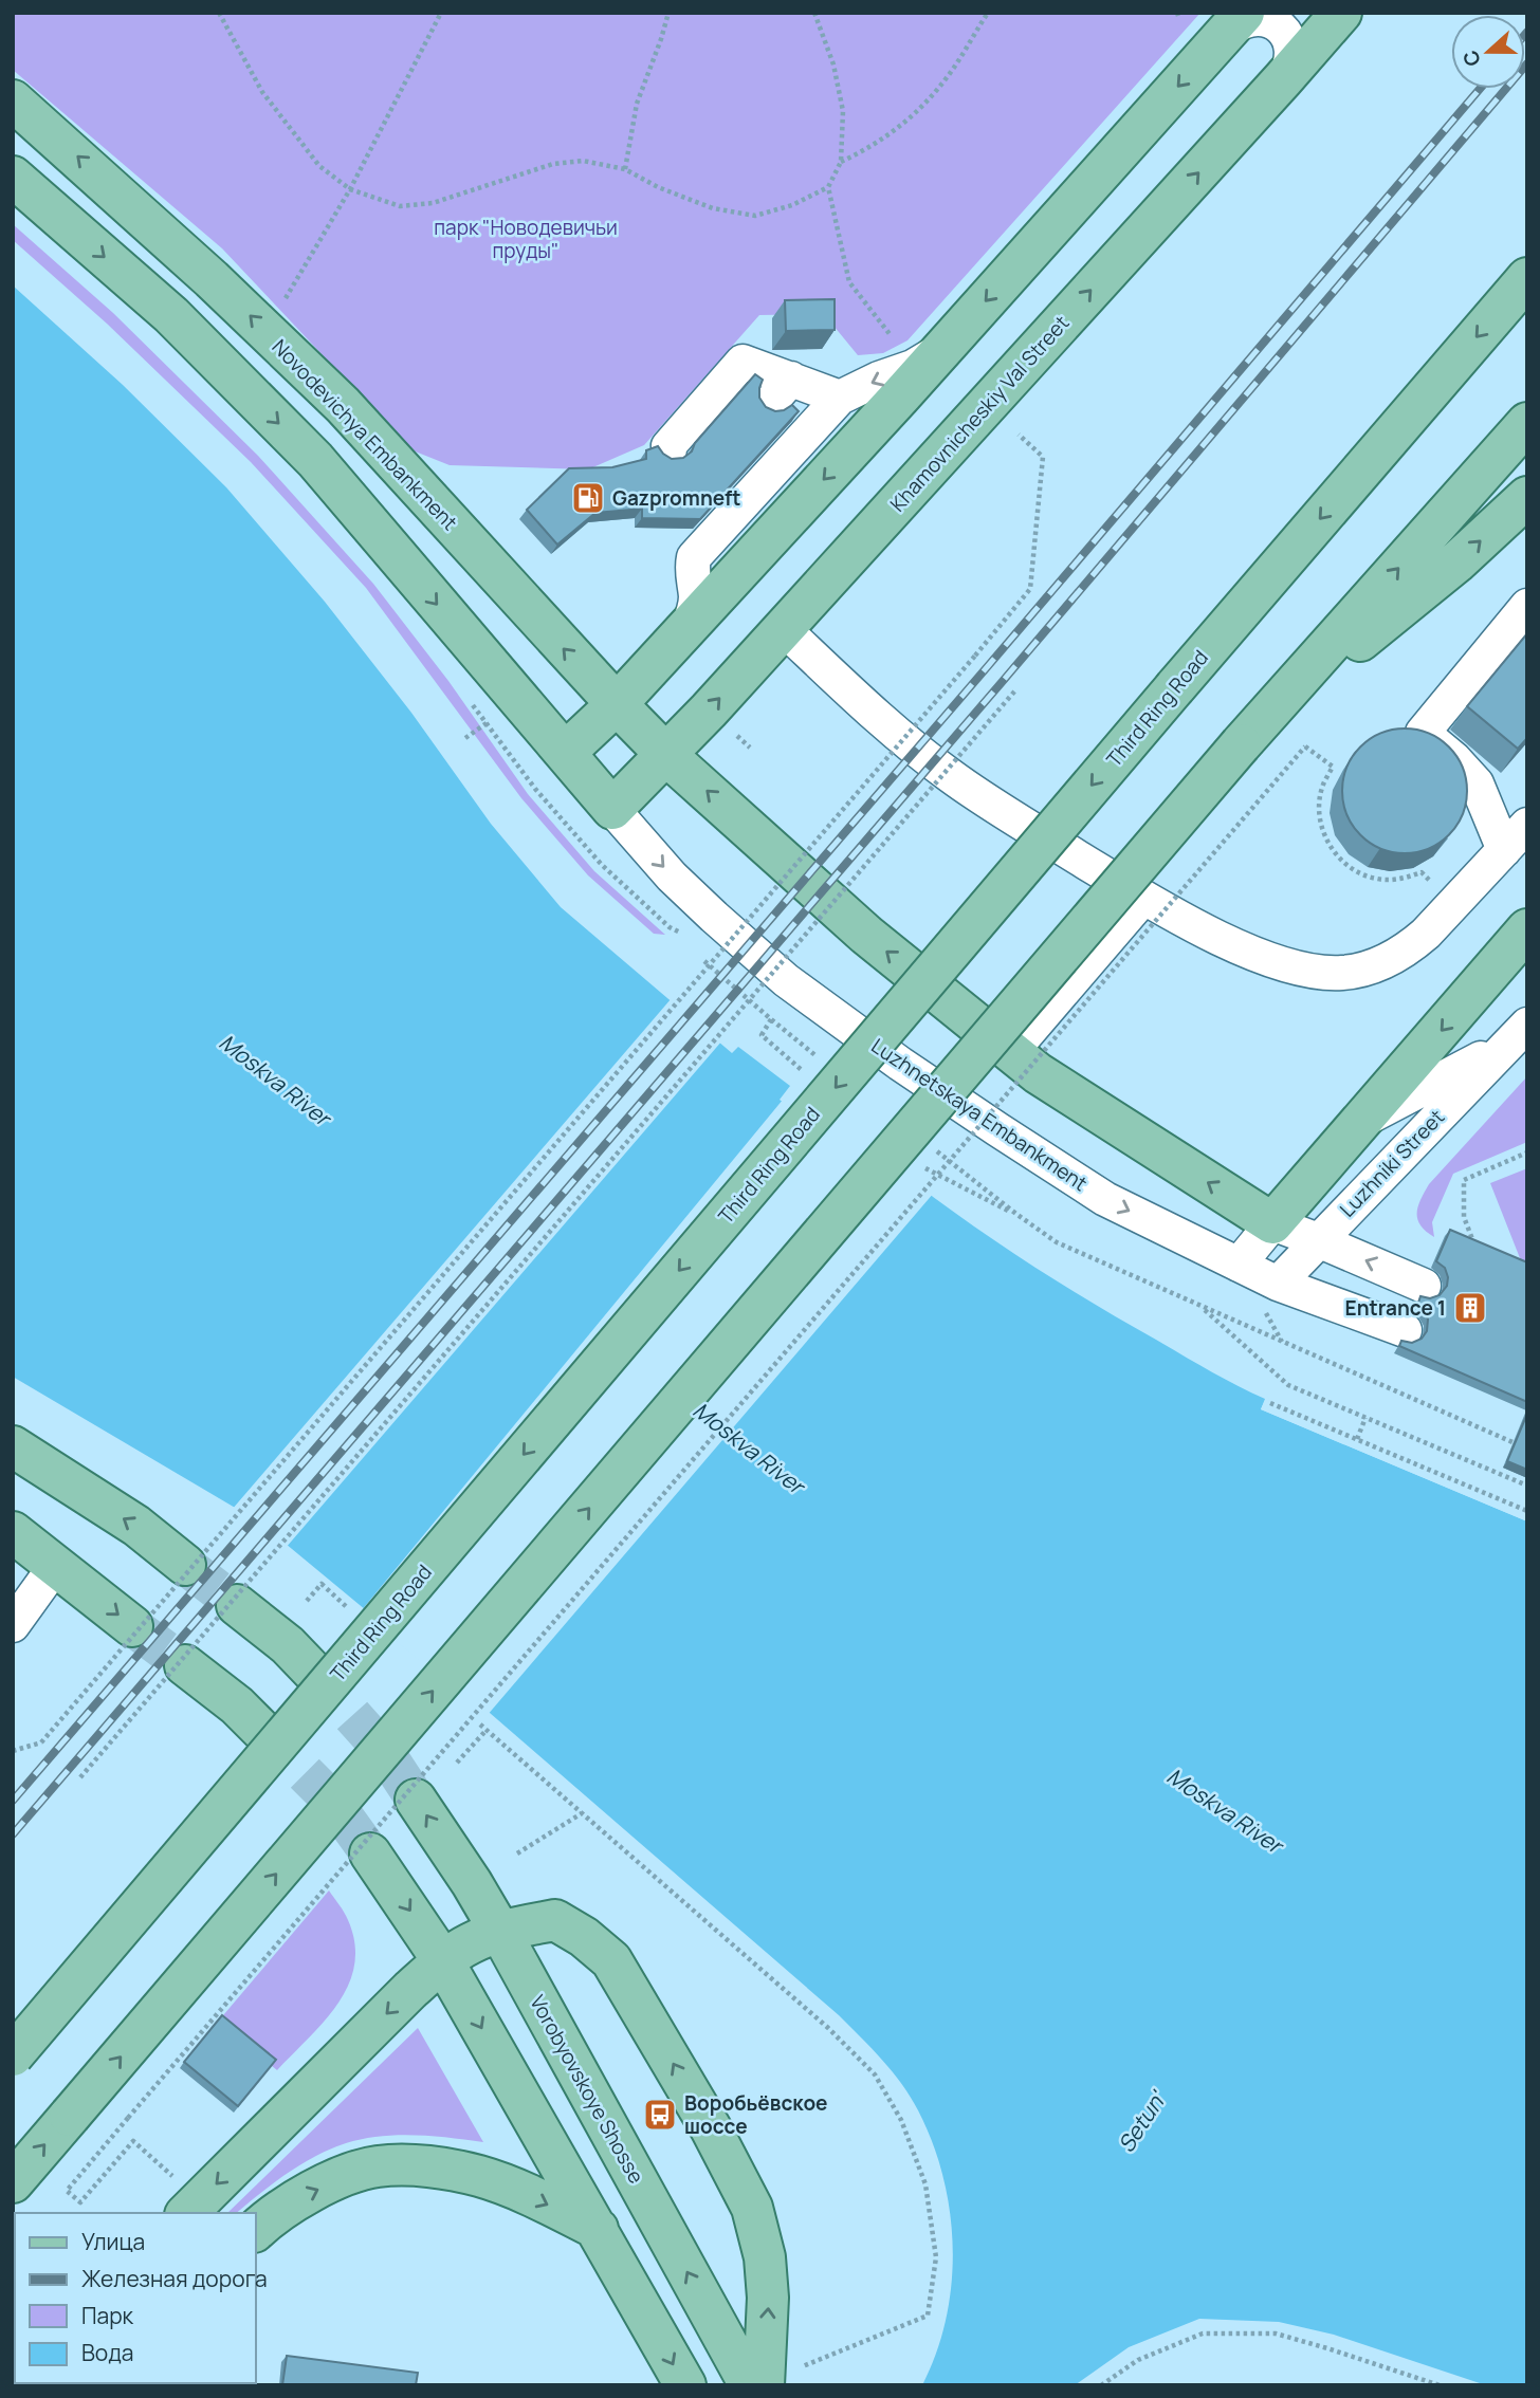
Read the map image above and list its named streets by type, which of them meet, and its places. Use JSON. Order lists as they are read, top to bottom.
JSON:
{
  "streets": {
    "main road": [
      "Khamovnicheskiy Val Street",
      "Novodevichya Embankment",
      "Third Ring Road",
      "Vorobyovskoye Shosse"
    ],
    "street": ["Luzhnetskaya Embankment", "Luzhniki Street"]
  },
  "crossings": [
    ["Khamovnicheskiy Val Street", "Novodevichya Embankment"],
    ["Khamovnicheskiy Val Street", "Luzhnetskaya Embankment"],
    ["Luzhnetskaya Embankment", "Luzhniki Street"]
  ],
  "water": ["Moskva River", "Setun'"],
  "parks": ["парк \"Новодевичьи пруды\""],
  "places": {
    "fuel station": ["Gazpromneft"],
    "building": ["Entrance 1"],
    "bus stop": ["Воробьёвское шоссе"]
  },
  "legend": [
    "Улица",
    "Железная дорога",
    "Парк",
    "Вода"
  ],
  "north": "left"
}
